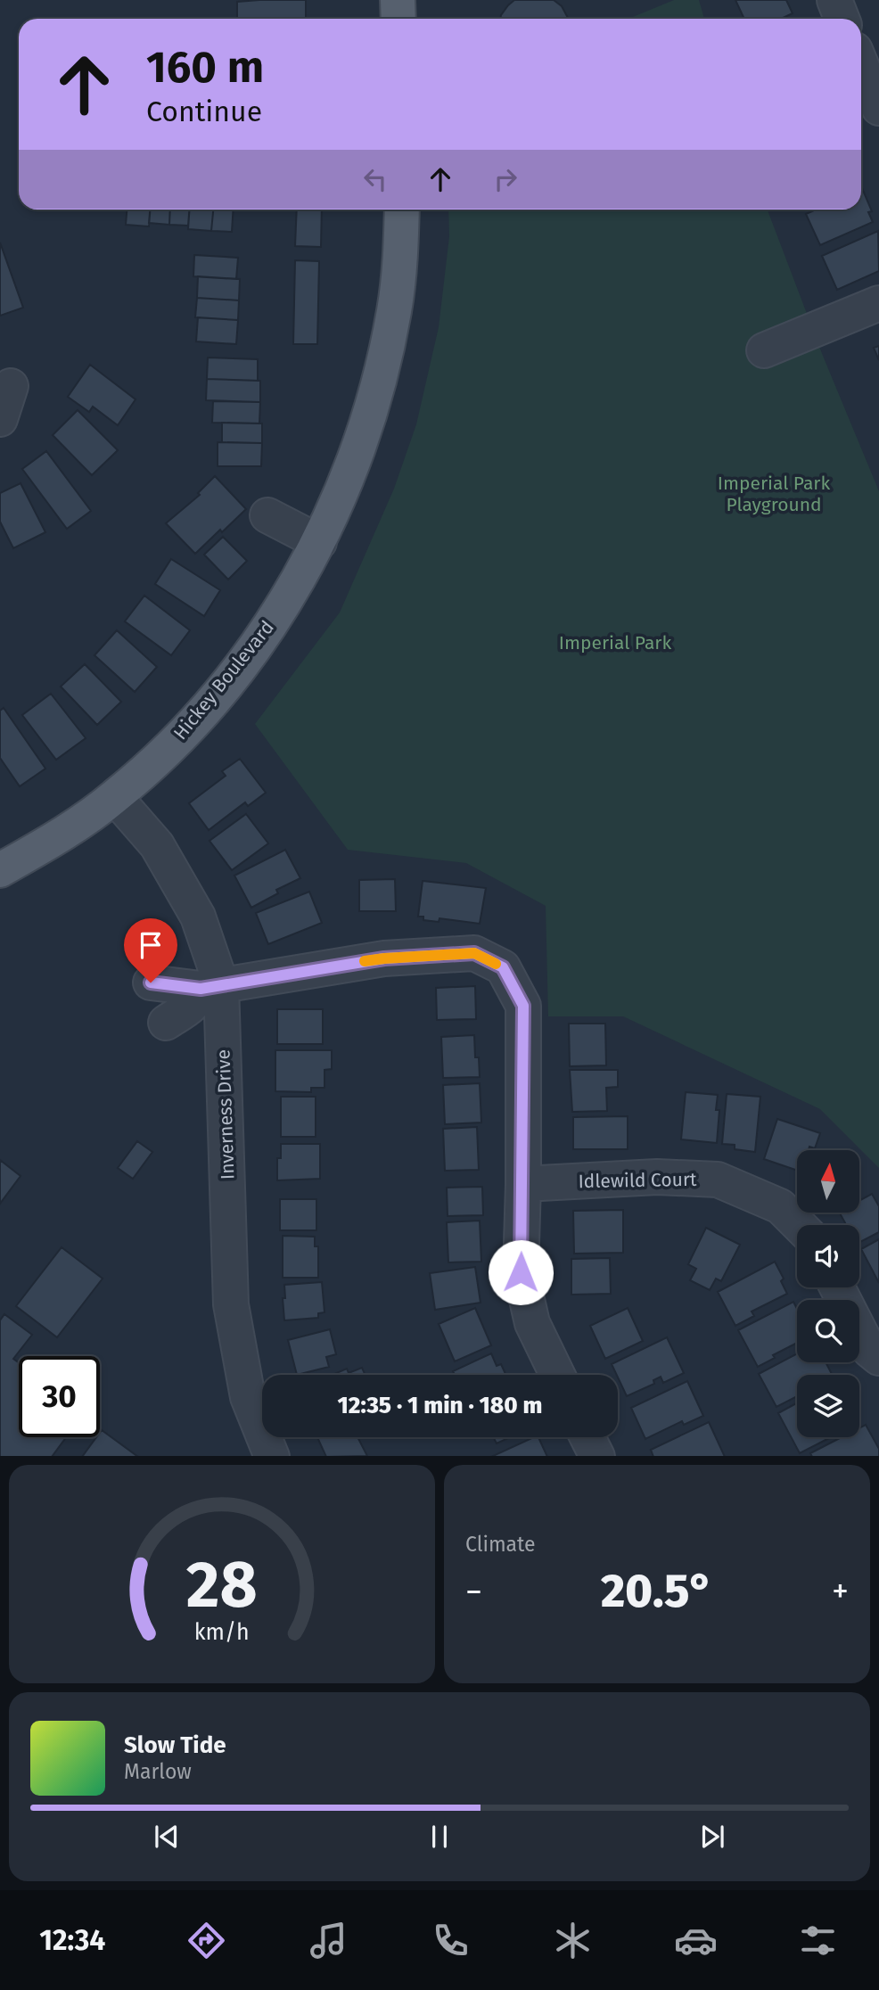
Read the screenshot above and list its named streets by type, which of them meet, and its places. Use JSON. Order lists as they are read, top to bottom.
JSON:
{
  "streets": {
    "main road": ["Hickey Boulevard"],
    "street": ["Inverness Drive", "Idlewild Court"]
  },
  "crossings": [
    ["Hickey Boulevard", "Inverness Drive"]
  ],
  "parks": ["Imperial Park Playground", "Imperial Park"],
  "north": "top",
  "page": {
    "turn": ["160 m", "Continue"],
    "limit": "30",
    "trip": "12:35 · 1 min · 180 m",
    "tile": "Climate",
    "heat": ["−", "20.5°", "+"],
    "song": ["Slow Tide", "Marlow"],
    "tabs": "12:34",
    "gauge": ["28", "km/h"]
  }
}
